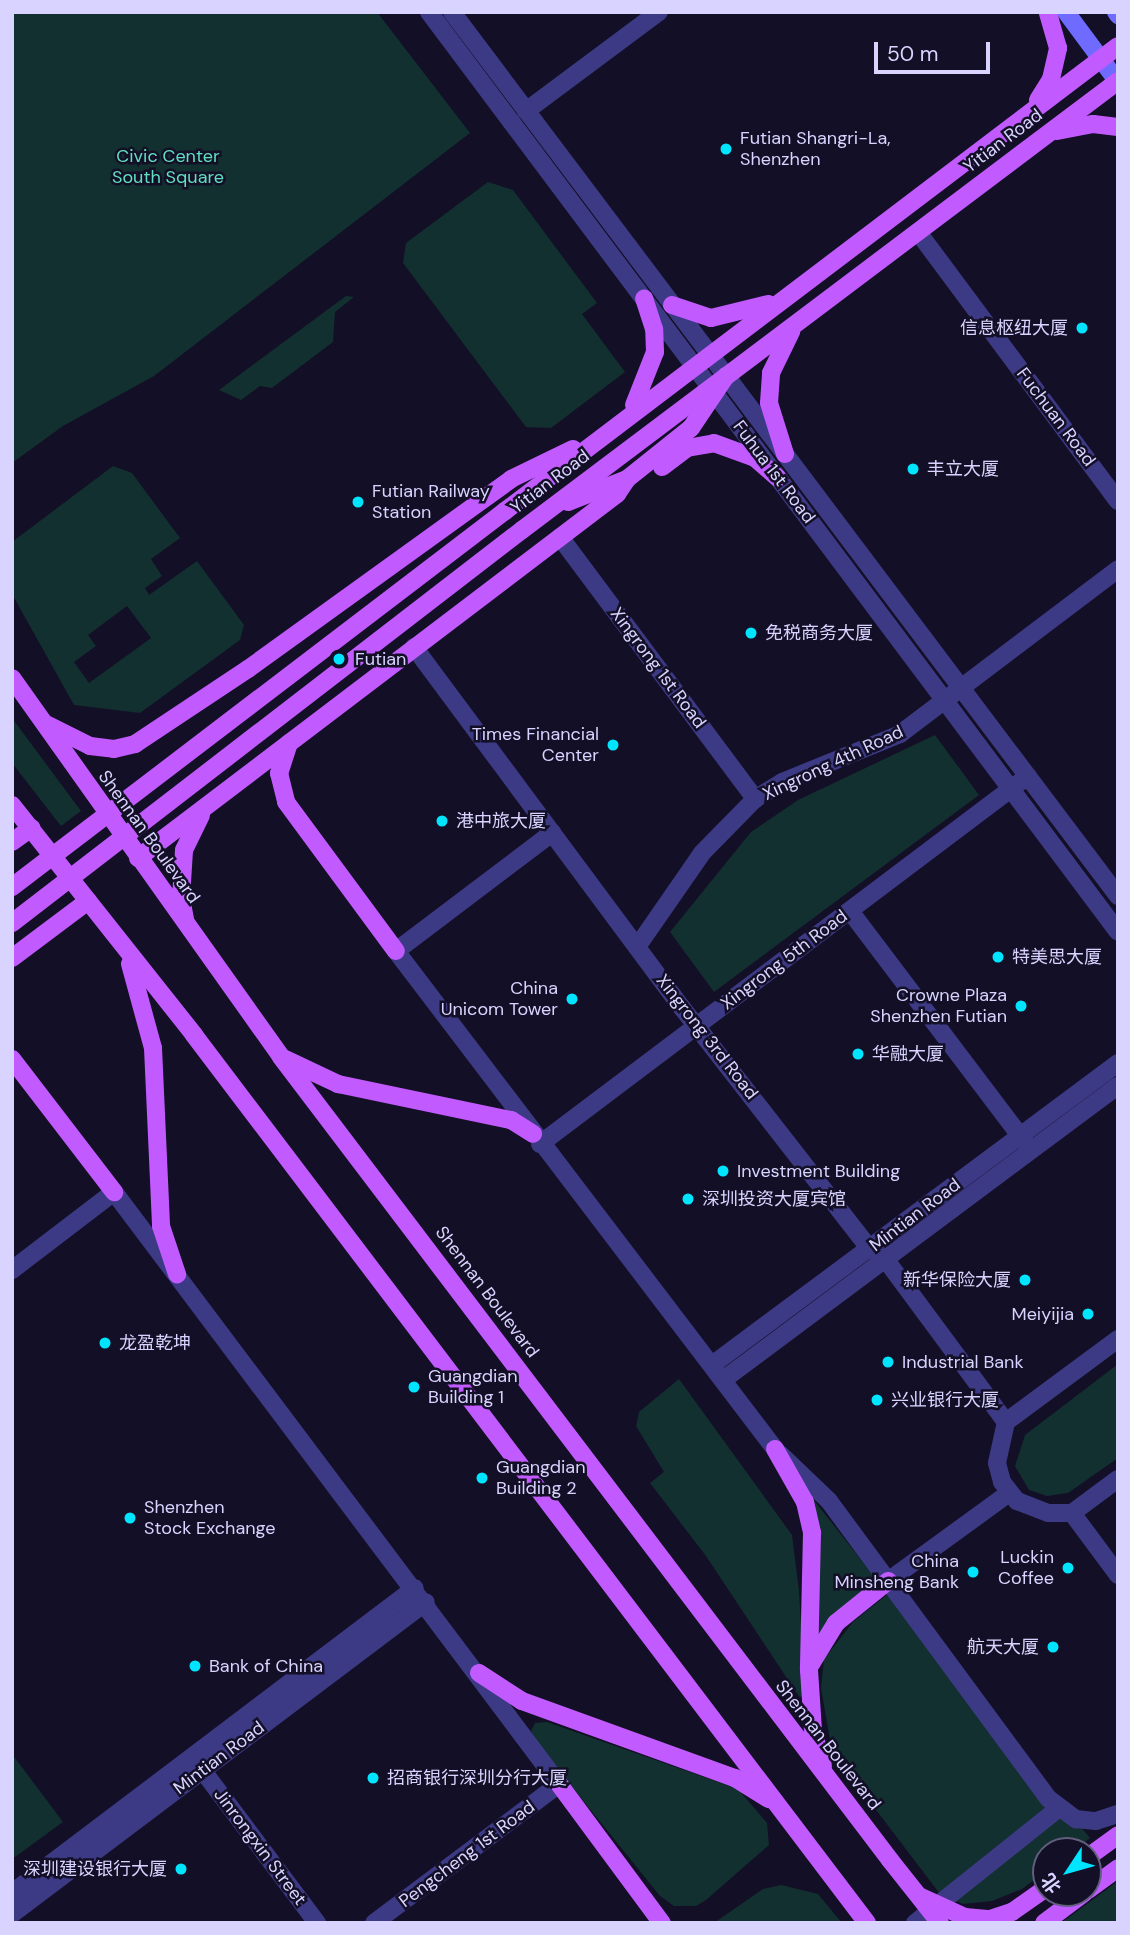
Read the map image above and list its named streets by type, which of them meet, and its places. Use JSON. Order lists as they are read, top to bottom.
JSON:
{
  "streets": {
    "main road": ["Yitian Road", "Shennan Boulevard"],
    "street": [
      "Fuchuan Road",
      "Fuhua 1st Road",
      "Xingrong 1st Road",
      "Xingrong 4th Road",
      "Xingrong 5th Road",
      "Xingrong 3rd Road",
      "Mintian Road",
      "Jinrongxin Street",
      "Pengcheng 1st Road"
    ]
  },
  "crossings": [
    ["Yitian Road", "Fuchuan Road"],
    ["Yitian Road", "Fuhua 1st Road"],
    ["Fuhua 1st Road", "Xingrong 4th Road"],
    ["Fuhua 1st Road", "Xingrong 5th Road"],
    ["Xingrong 1st Road", "Xingrong 4th Road"],
    ["Xingrong 4th Road", "Xingrong 3rd Road"],
    ["Xingrong 5th Road", "Xingrong 3rd Road"],
    ["Xingrong 3rd Road", "Mintian Road"],
    ["Mintian Road", "Jinrongxin Street"]
  ],
  "parks": ["Civic Center South Square"],
  "places": [
    "Futian Shangri-La, Shenzhen",
    "信息枢纽大厦",
    "丰立大厦",
    "Futian Railway Station",
    "免税商务大厦",
    "Futian",
    "Times Financial Center",
    "港中旅大厦",
    "特美思大厦",
    "China Unicom Tower",
    "Crowne Plaza Shenzhen Futian",
    "华融大厦",
    "Investment Building",
    "深圳投资大厦宾馆",
    "新华保险大厦",
    "Meiyijia",
    "龙盈乾坤",
    "Industrial Bank",
    "Guangdian Building 1",
    "兴业银行大厦",
    "Guangdian Building 2",
    "Shenzhen Stock Exchange",
    "Luckin Coffee",
    "China Minsheng Bank",
    "航天大厦",
    "Bank of China",
    "招商银行深圳分行大厦",
    "深圳建设银行大厦"
  ],
  "scale_bar": "50 m",
  "north": "bottom left"
}
